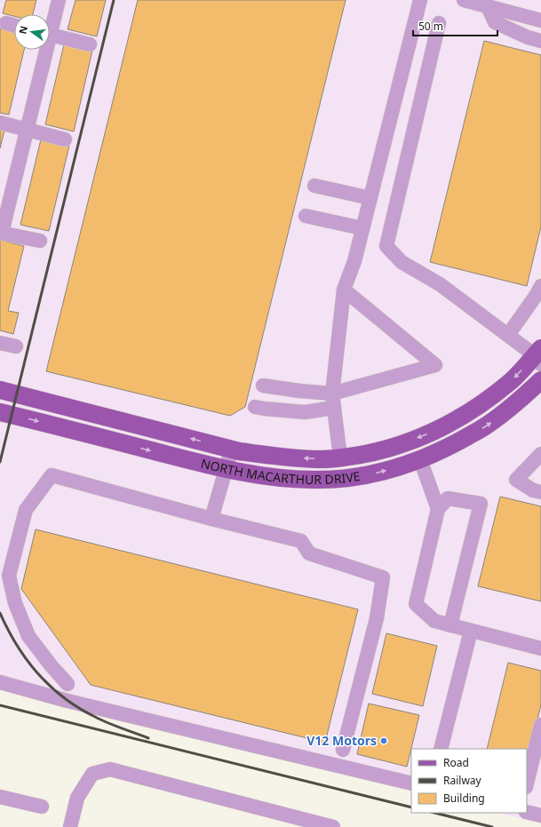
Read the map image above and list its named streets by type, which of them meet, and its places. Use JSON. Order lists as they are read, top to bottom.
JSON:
{
  "streets": {
    "main road": ["NORTH MACARTHUR DRIVE"]
  },
  "places": ["V12 Motors"],
  "legend": ["Road", "Railway", "Building"],
  "scale_bar": "50 m",
  "north": "left"
}
